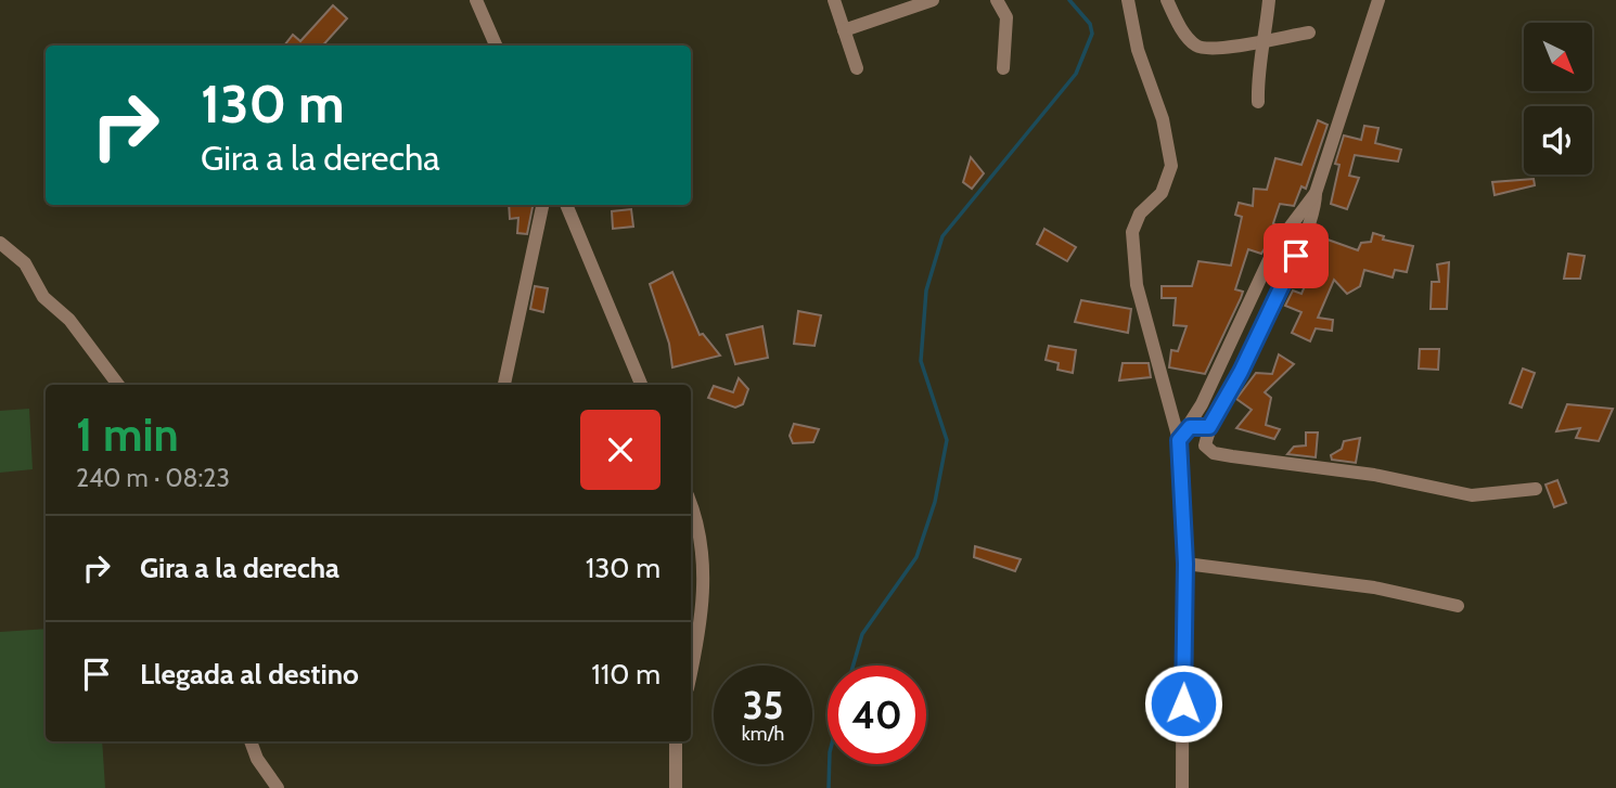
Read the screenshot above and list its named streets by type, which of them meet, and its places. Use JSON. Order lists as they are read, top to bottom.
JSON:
{
  "north": "bottom right",
  "page": {
    "turn": ["130 m", "Gira a la derecha"],
    "heading": ["1 min", "240 m · 08:23"],
    "list": [
      {
        "name": "Gira a la derecha",
        "value": "130 m"
      },
      {
        "name": "Llegada al destino",
        "value": "110 m"
      }
    ],
    "speed": "35 km/h",
    "limit": "40"
  }
}
